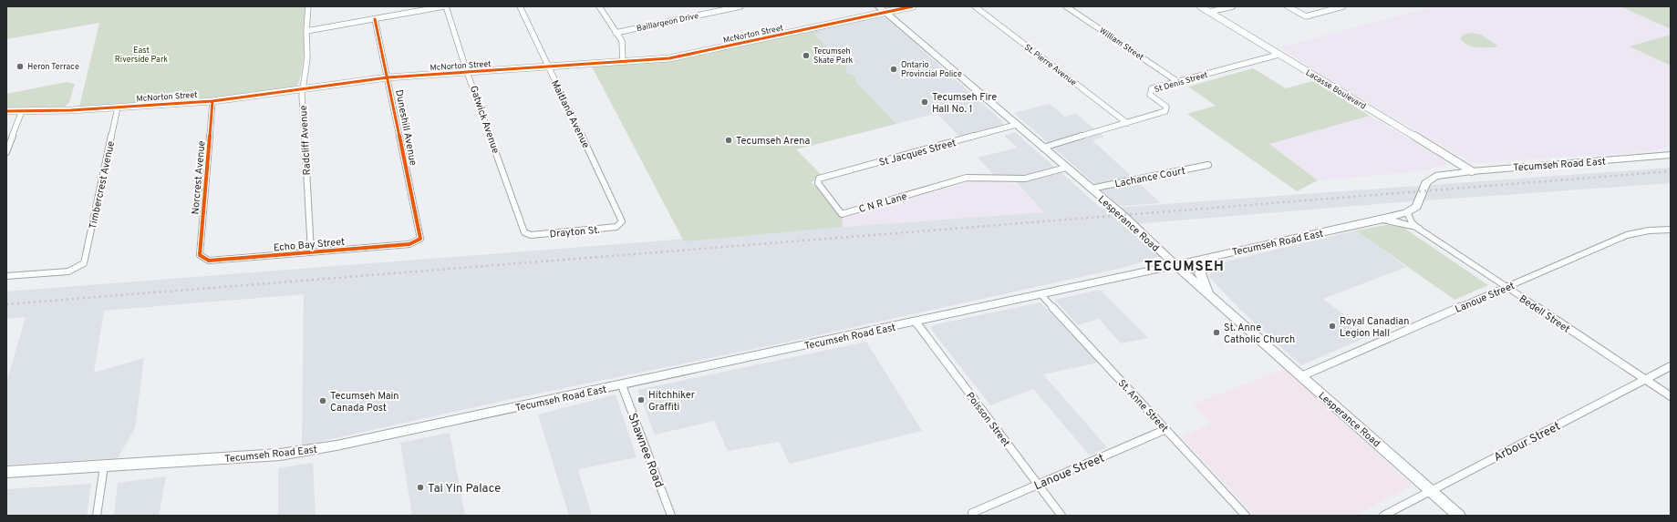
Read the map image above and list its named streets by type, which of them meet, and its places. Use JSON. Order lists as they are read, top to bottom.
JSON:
{
  "streets": {
    "main road": ["Tecumseh Road East", "Lesperance Road"],
    "street": [
      "Baillargeon Drive",
      "McNorton Street",
      "William Street",
      "St. Pierre Avenue",
      "St Denis Street",
      "Lacasse Boulevard",
      "Maitland Avenue",
      "Gatwick Avenue",
      "Duneshill Avenue",
      "Radcliff Avenue",
      "St Jacques Street",
      "Lachance Court",
      "Norcrest Avenue",
      "Timbercrest Avenue",
      "C N R Lane",
      "Drayton St.",
      "Echo Bay Street",
      "Lanoue Street",
      "Bedell Street",
      "St. Anne Street",
      "Poisson Street",
      "Arbour Street",
      "Shawnee Road"
    ]
  },
  "crossings": [
    ["McNorton Street", "Maitland Avenue"],
    ["McNorton Street", "Gatwick Avenue"],
    ["McNorton Street", "Duneshill Avenue"],
    ["McNorton Street", "Radcliff Avenue"],
    ["McNorton Street", "Norcrest Avenue"],
    ["McNorton Street", "Timbercrest Avenue"],
    ["McNorton Street", "Lesperance Road"],
    ["William Street", "St Denis Street"],
    ["St. Pierre Avenue", "St Denis Street"],
    ["St Denis Street", "Lacasse Boulevard"],
    ["St Denis Street", "Lesperance Road"],
    ["Lacasse Boulevard", "Tecumseh Road East"],
    ["Maitland Avenue", "Drayton St."],
    ["Gatwick Avenue", "Drayton St."],
    ["Duneshill Avenue", "Echo Bay Street"],
    ["Radcliff Avenue", "Echo Bay Street"],
    ["St Jacques Street", "C N R Lane"],
    ["St Jacques Street", "Lesperance Road"],
    ["Tecumseh Road East", "Lesperance Road"],
    ["Tecumseh Road East", "Bedell Street"],
    ["Tecumseh Road East", "St. Anne Street"],
    ["Tecumseh Road East", "Poisson Street"],
    ["Tecumseh Road East", "Shawnee Road"],
    ["Lachance Court", "Lesperance Road"],
    ["Norcrest Avenue", "Echo Bay Street"],
    ["C N R Lane", "Lesperance Road"],
    ["Lesperance Road", "Lanoue Street"],
    ["Lesperance Road", "Arbour Street"],
    ["Lanoue Street", "Bedell Street"],
    ["Lanoue Street", "St. Anne Street"],
    ["Lanoue Street", "Poisson Street"],
    ["Bedell Street", "Arbour Street"]
  ],
  "districts": ["TECUMSEH"],
  "parks": ["East Riverside Park"],
  "places": [
    "Tecumseh Skate Park",
    "Heron Terrace",
    "Ontario Provincial Police",
    "Tecumseh Fire Hall No. 1",
    "Tecumseh Arena",
    "Royal Canadian Legion Hall",
    "St. Anne Catholic Church",
    "Hitchhiker Graffiti",
    "Tecumseh Main Canada Post",
    "Tai Yin Palace"
  ]
}
